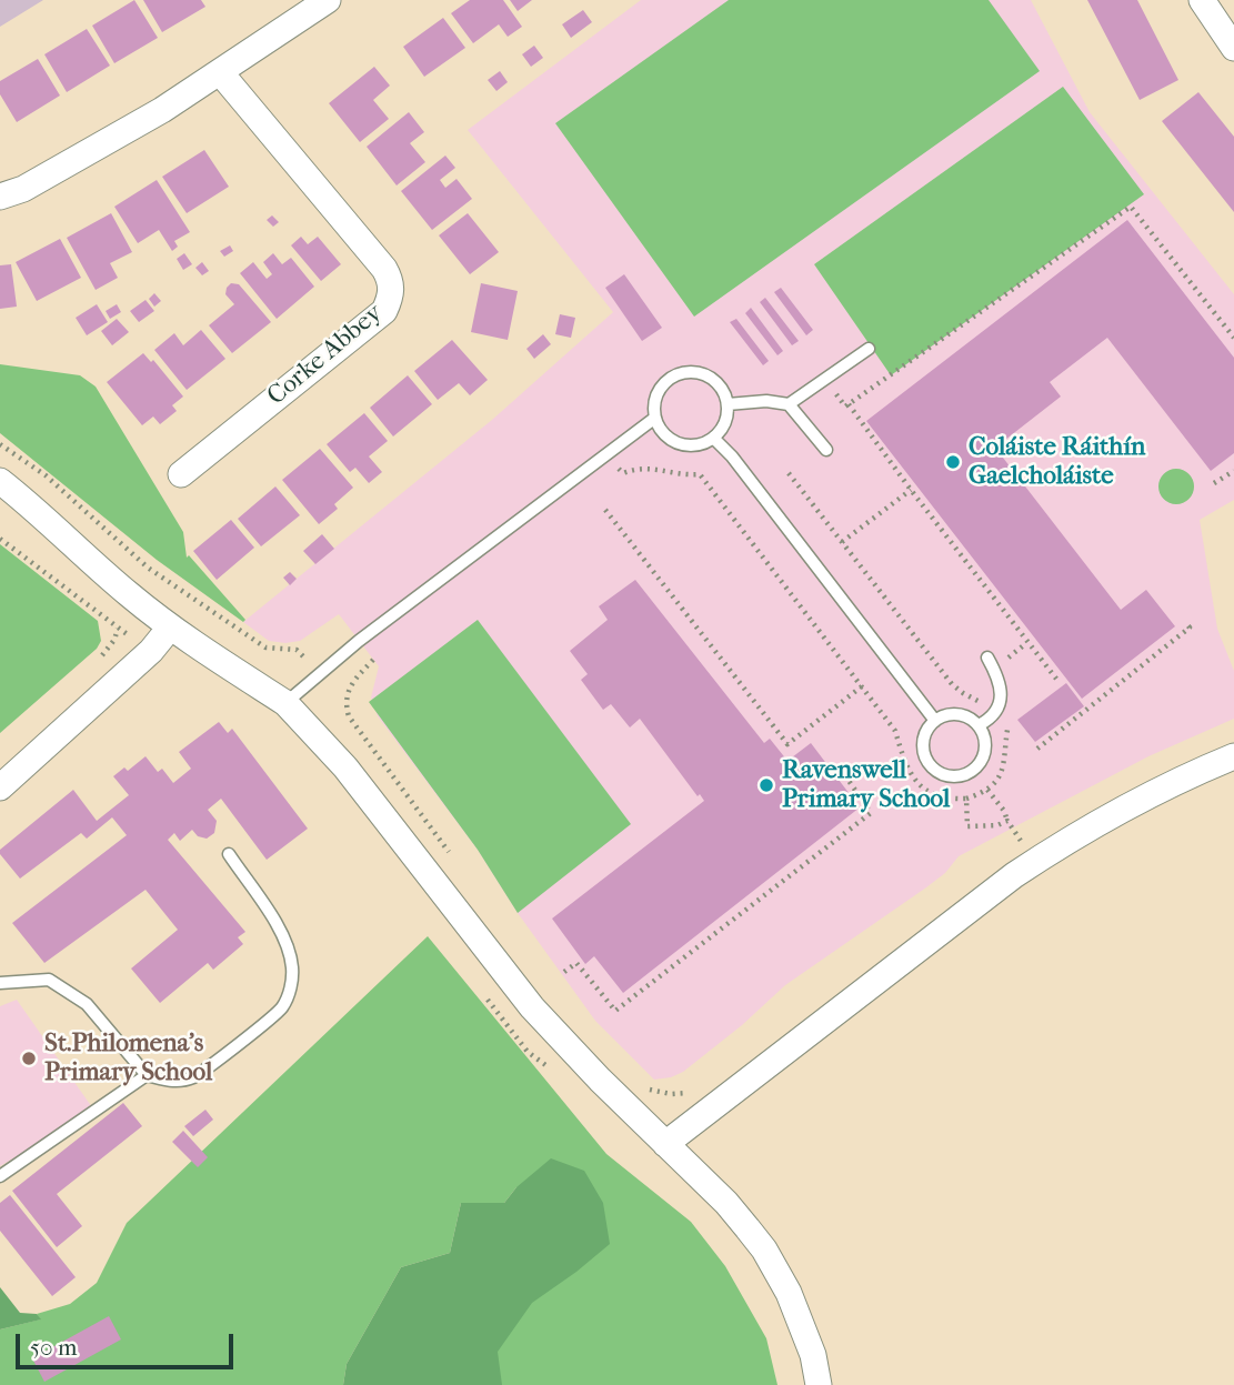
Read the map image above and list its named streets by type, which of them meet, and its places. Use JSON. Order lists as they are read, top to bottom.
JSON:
{
  "streets": {
    "street": ["Corke Abbey"]
  },
  "places": ["Coláiste Ráithín Gaelcholáiste", "Ravenswell Primary School", "St.Philomena's Primary School"],
  "scale_bar": "50 m"
}
